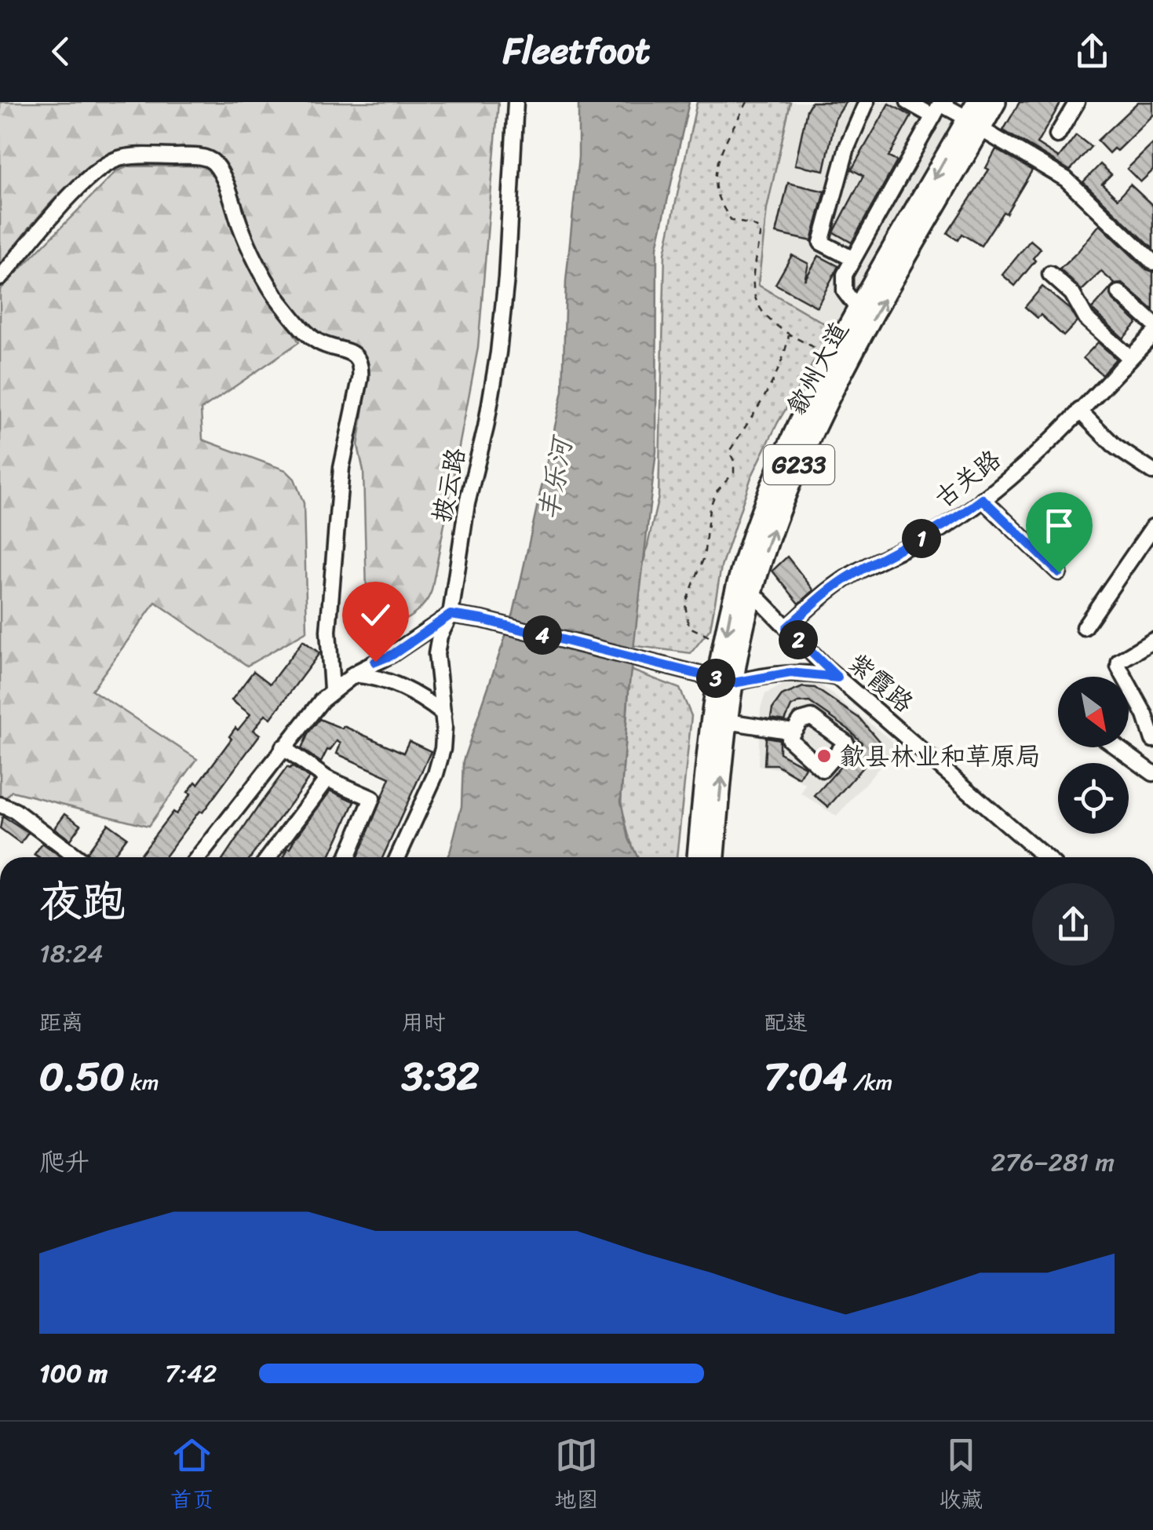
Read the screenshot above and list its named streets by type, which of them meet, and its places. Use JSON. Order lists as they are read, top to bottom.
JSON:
{
  "streets": {
    "highway": ["歙州大道", "G233"],
    "street": ["古关路", "披云路", "紫霞路"]
  },
  "crossings": [
    ["歙州大道", "紫霞路"],
    ["古关路", "紫霞路"]
  ],
  "water": ["丰乐河"],
  "places": ["歙县林业和草原局"],
  "north": "bottom right",
  "page": {
    "header": "Fleetfoot",
    "pins": [
      "1",
      "4",
      "2",
      "3"
    ],
    "heading": ["夜跑", "18:24"],
    "stats": [
      ["距离", "0.50 km"],
      ["用时", "3:32"],
      ["配速", "7:04 /km"]
    ],
    "chart": ["爬升", "276–281 m"],
    "list": [
      {
        "name": "100 m",
        "note": "7:42"
      }
    ],
    "tabs": ["首页", "地图", "收藏"]
  }
}
